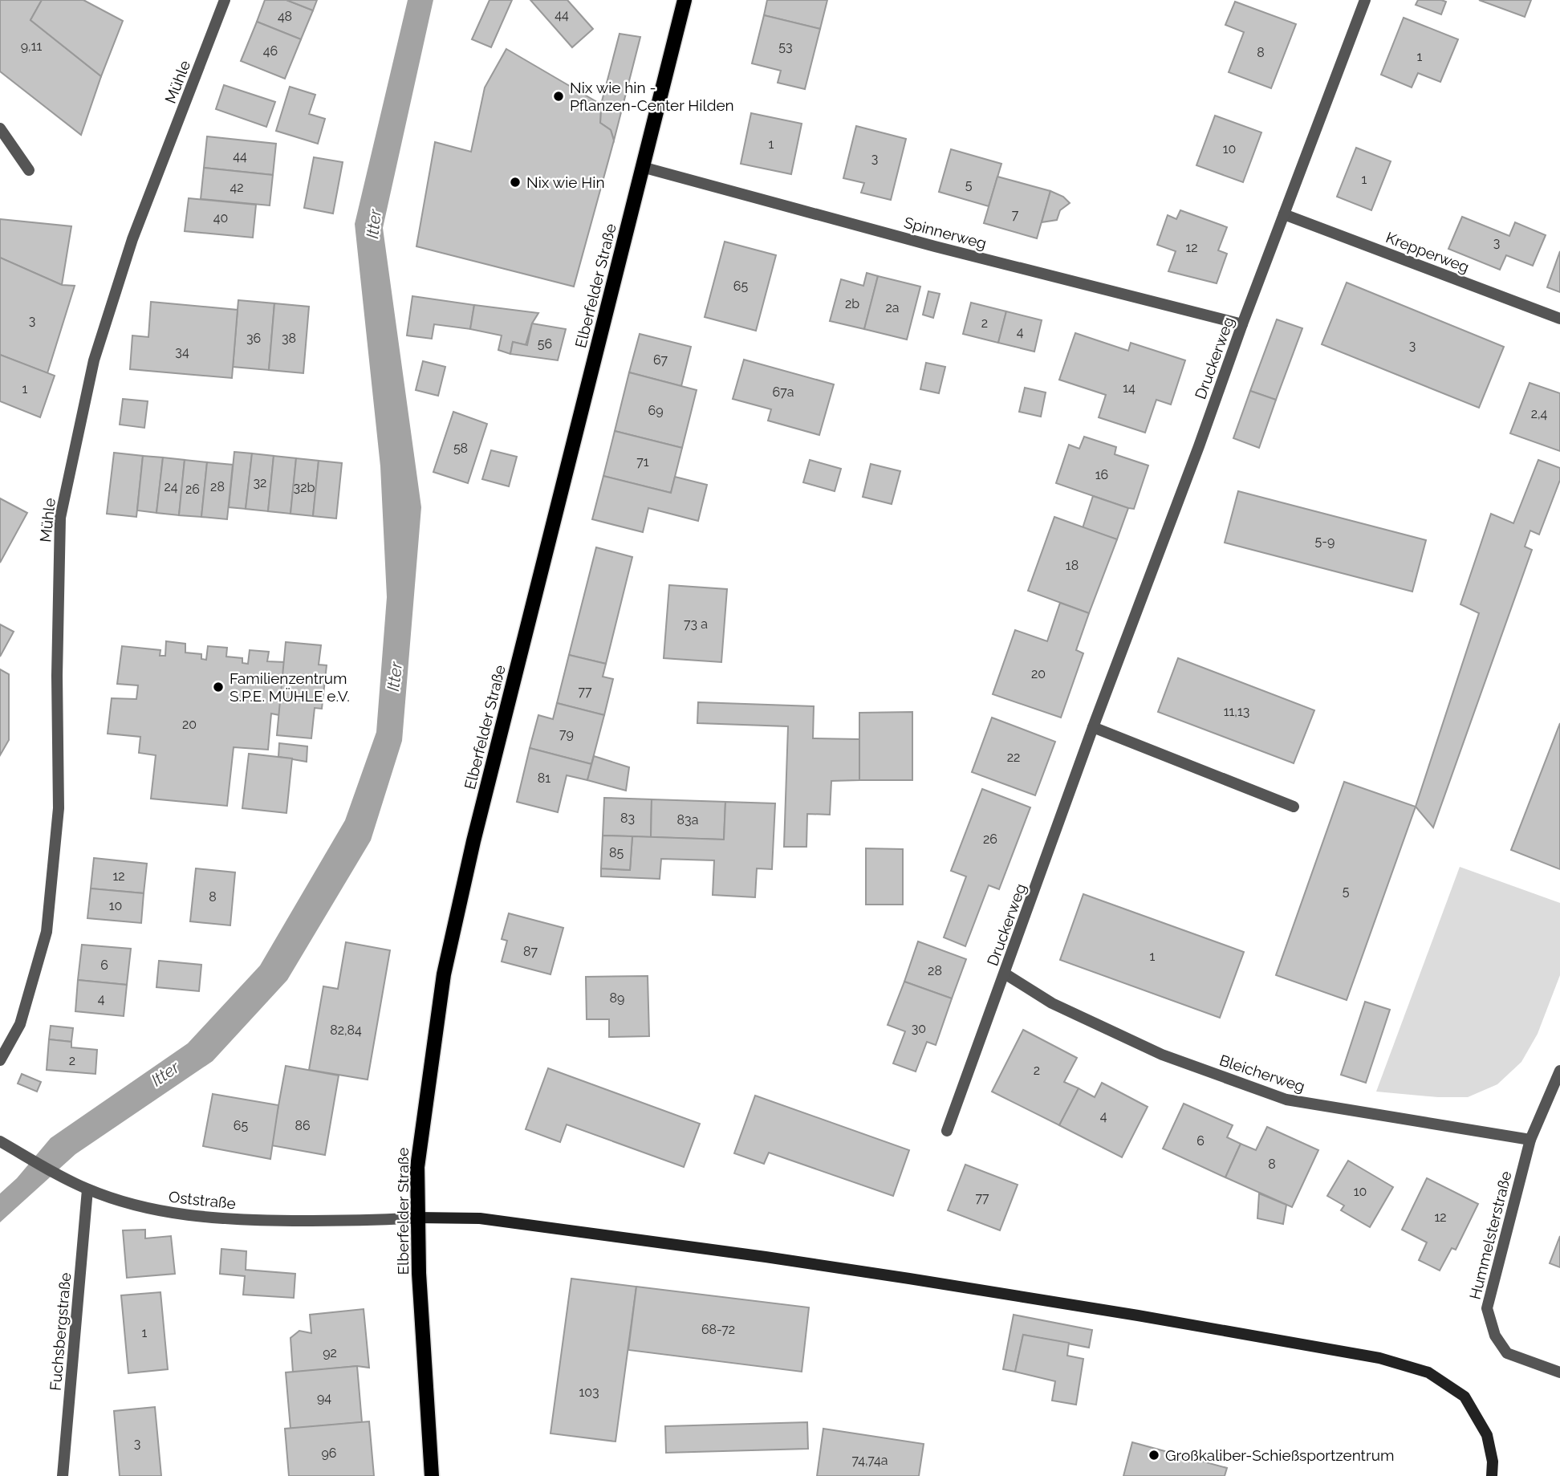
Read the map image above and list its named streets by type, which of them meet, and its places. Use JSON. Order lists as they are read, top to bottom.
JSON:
{
  "streets": {
    "main road": ["Elberfelder Straße"],
    "street": [
      "Mühle",
      "Spinnerweg",
      "Krepperweg",
      "Druckerweg",
      "Bleicherweg",
      "Oststraße",
      "Hummelsterstraße",
      "Fuchsbergstraße"
    ]
  },
  "crossings": [
    ["Spinnerweg", "Elberfelder Straße"],
    ["Spinnerweg", "Druckerweg"],
    ["Krepperweg", "Druckerweg"],
    ["Elberfelder Straße", "Oststraße"],
    ["Druckerweg", "Bleicherweg"],
    ["Bleicherweg", "Hummelsterstraße"],
    ["Oststraße", "Fuchsbergstraße"]
  ],
  "water": ["Itter"],
  "places": [
    "Nix wie hin - Pflanzen-Center Hilden",
    "Nix wie Hin",
    "Familienzentrum S.P.E. MÜHLE e.V.",
    "Großkaliber-Schießsportzentrum"
  ],
  "house_numbers": [
    "44",
    "48",
    "9,11",
    "53",
    "46",
    "8",
    "1",
    "1",
    "10",
    "44",
    "3",
    "1",
    "5",
    "42",
    "7",
    "40",
    "3",
    "12",
    "65",
    "2b",
    "2a",
    "3",
    "2",
    "4",
    "36",
    "38",
    "56",
    "3",
    "34",
    "67",
    "14",
    "1",
    "67a",
    "69",
    "2,4",
    "58",
    "71",
    "16",
    "32",
    "24",
    "28",
    "32b",
    "26",
    "5-9",
    "18",
    "73 a",
    "20",
    "77",
    "11,13",
    "20",
    "79",
    "22",
    "81",
    "83",
    "83a",
    "26",
    "85",
    "12",
    "5",
    "8",
    "10",
    "87",
    "1",
    "6",
    "28",
    "89",
    "4",
    "30",
    "82,84",
    "2",
    "2",
    "4",
    "65",
    "86",
    "6",
    "8",
    "10",
    "77",
    "12",
    "68-72",
    "1",
    "92",
    "103",
    "94",
    "3",
    "96",
    "74,74a"
  ]
}
